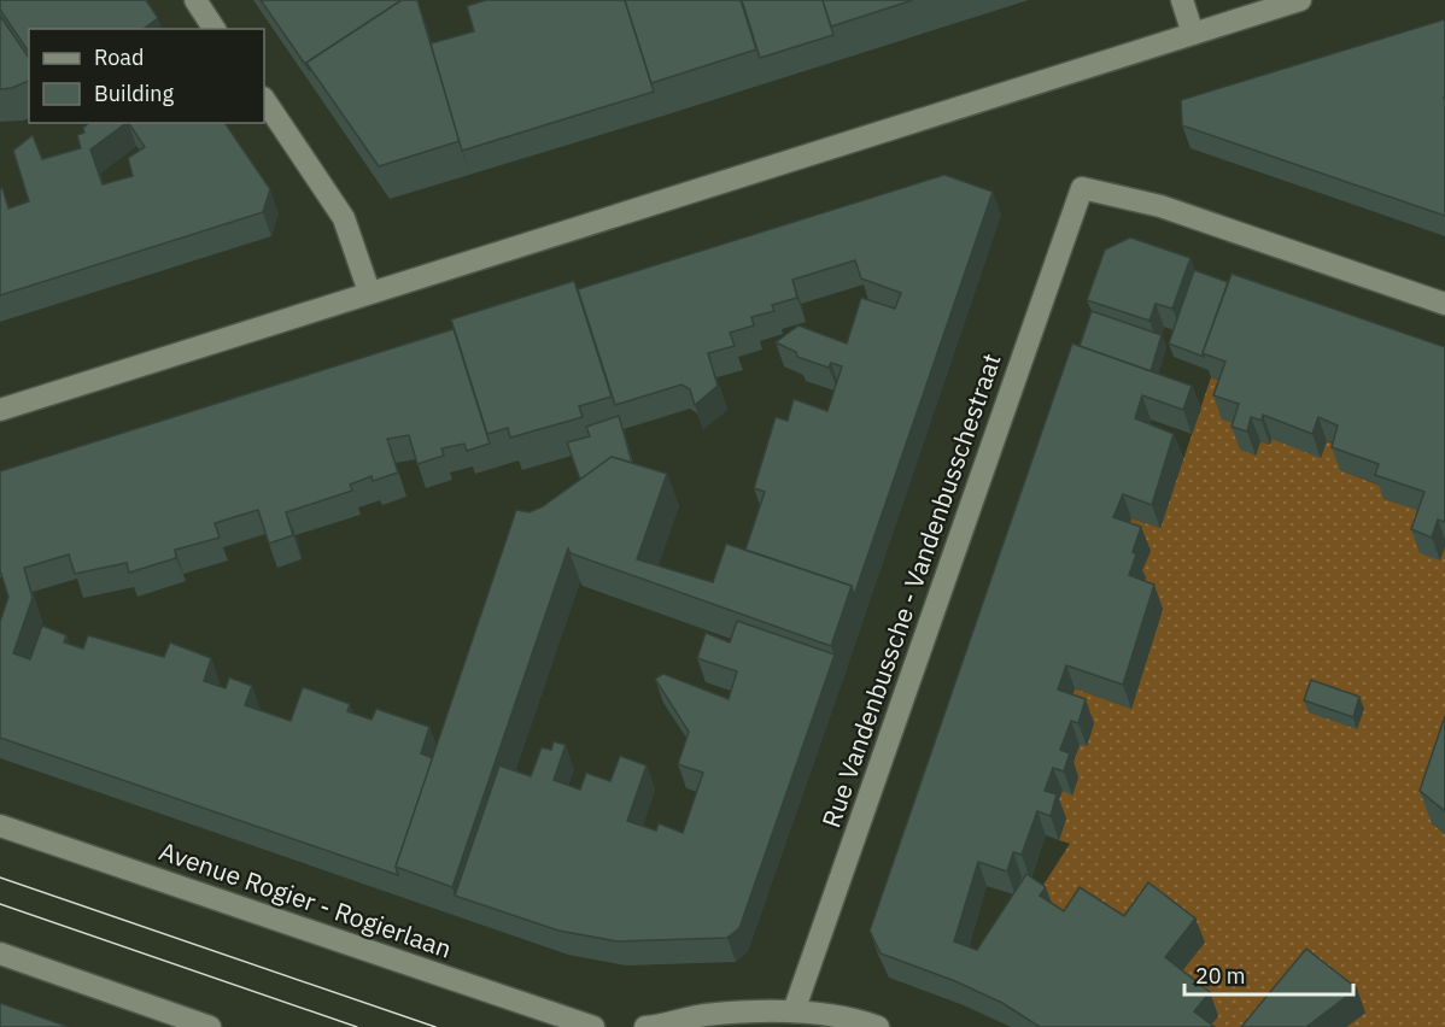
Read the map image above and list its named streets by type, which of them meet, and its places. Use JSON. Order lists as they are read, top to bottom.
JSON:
{
  "streets": {
    "street": ["Rue Vandenbussche - Vandenbusschestraat", "Avenue Rogier - Rogierlaan"]
  },
  "legend": ["Road", "Building"],
  "scale_bar": "20 m"
}
